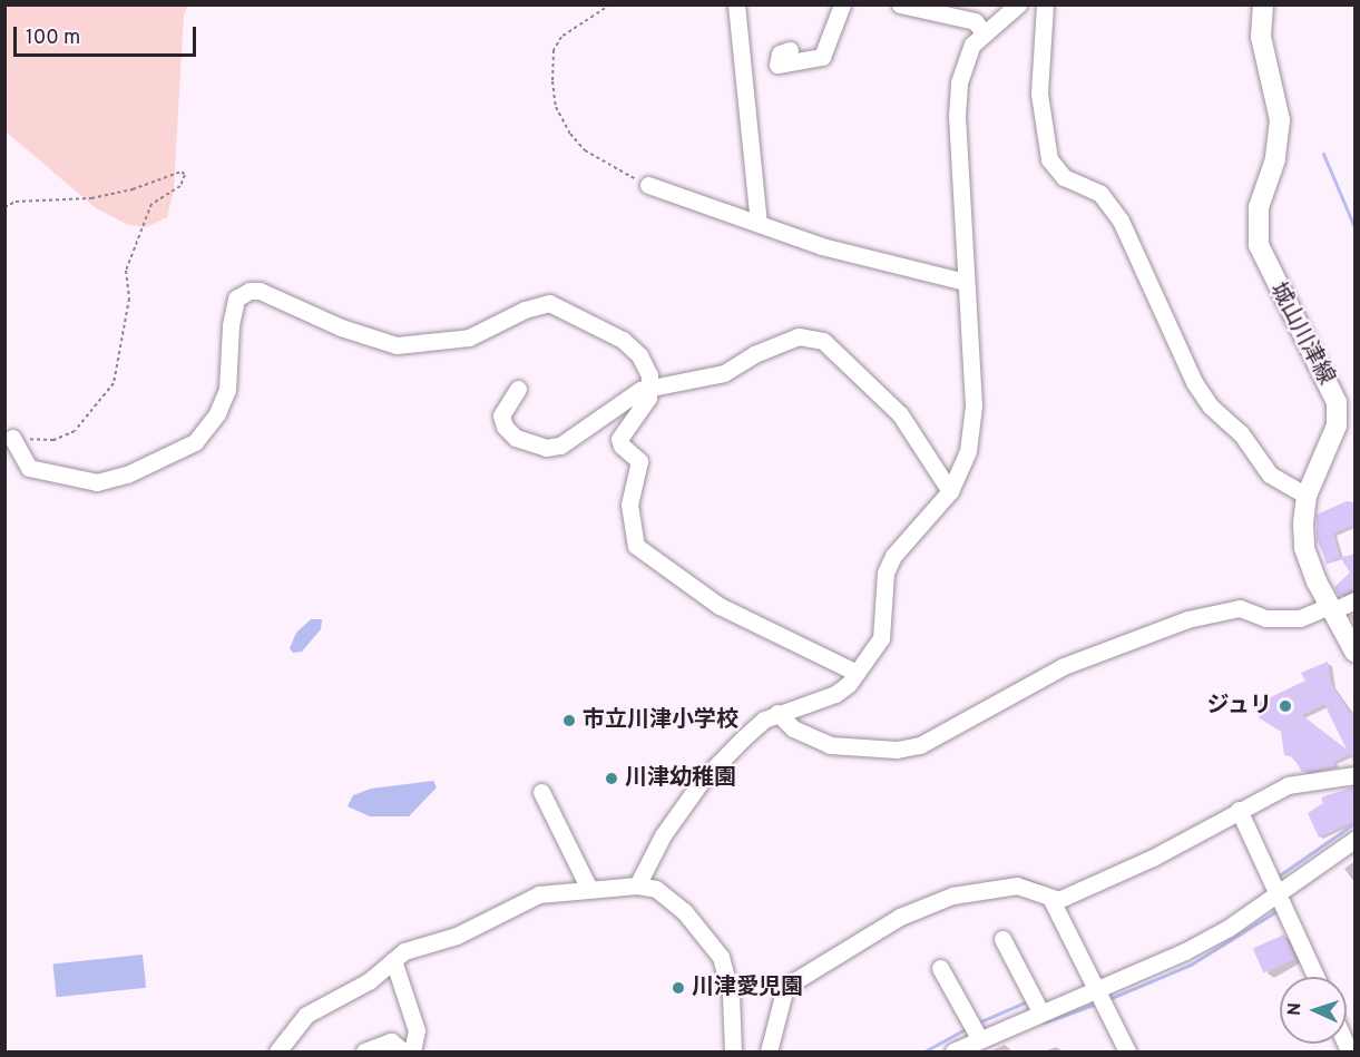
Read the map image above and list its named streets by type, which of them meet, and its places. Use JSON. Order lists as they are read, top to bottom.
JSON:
{
  "streets": {
    "main road": ["城山川津線"]
  },
  "places": [
    "ジュリ",
    "市立川津小学校",
    "川津幼稚園",
    "川津愛児園"
  ],
  "scale_bar": "100 m",
  "north": "left"
}
